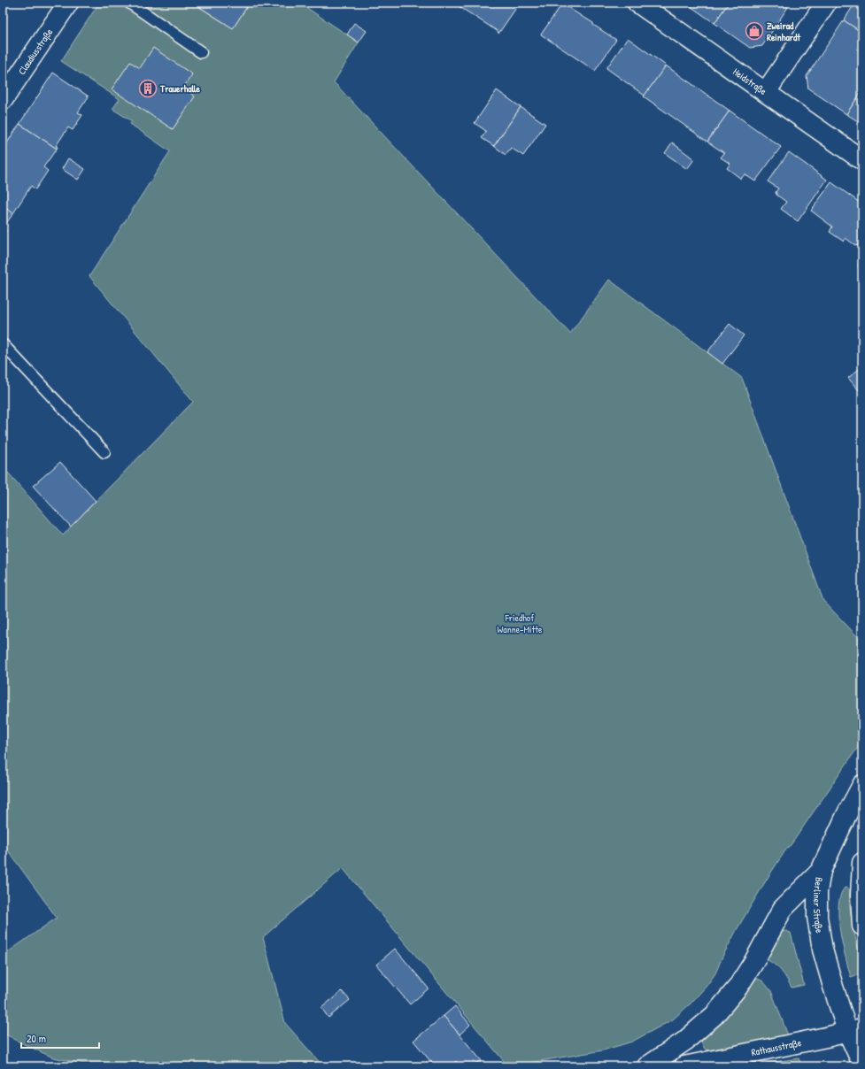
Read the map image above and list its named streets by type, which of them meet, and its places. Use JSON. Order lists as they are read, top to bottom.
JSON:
{
  "streets": {
    "street": [
      "Claudiusstraße",
      "Heidstraße",
      "Berliner Straße",
      "Rathausstraße"
    ]
  },
  "crossings": [
    ["Berliner Straße", "Rathausstraße"]
  ],
  "parks": ["Friedhof Wanne-Mitte"],
  "places": {
    "shop": ["Zweirad Reinhardt"],
    "building": ["Trauerhalle"]
  },
  "scale_bar": "20 m"
}
